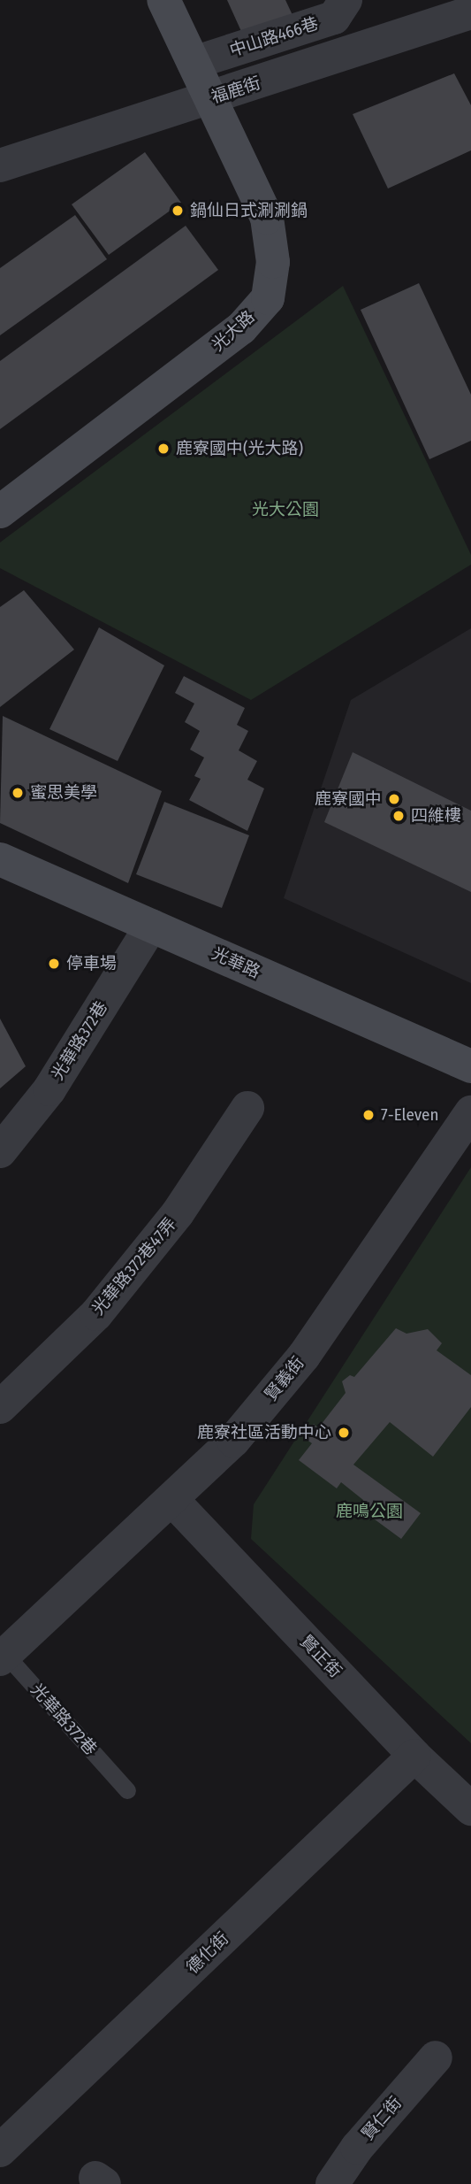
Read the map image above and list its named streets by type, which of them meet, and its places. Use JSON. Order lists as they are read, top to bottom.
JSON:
{
  "streets": {
    "street": [
      "中山路466巷",
      "福鹿街",
      "光大路",
      "光華路",
      "光華路372巷",
      "光華路372巷47弄",
      "賢義街",
      "賢正街",
      "德化街",
      "賢仁街"
    ]
  },
  "crossings": [
    ["中山路466巷", "光大路"],
    ["福鹿街", "光大路"],
    ["光華路", "光華路372巷"],
    ["光華路372巷", "賢義街"],
    ["賢義街", "賢正街"],
    ["賢正街", "德化街"]
  ],
  "parks": ["光大公園", "鹿鳴公園"],
  "places": [
    "鍋仙日式涮涮鍋",
    "鹿寮國中(光大路)",
    "蜜思美學",
    "鹿寮國中",
    "四維樓",
    "停車場",
    "7-Eleven",
    "鹿寮社區活動中心"
  ]
}
